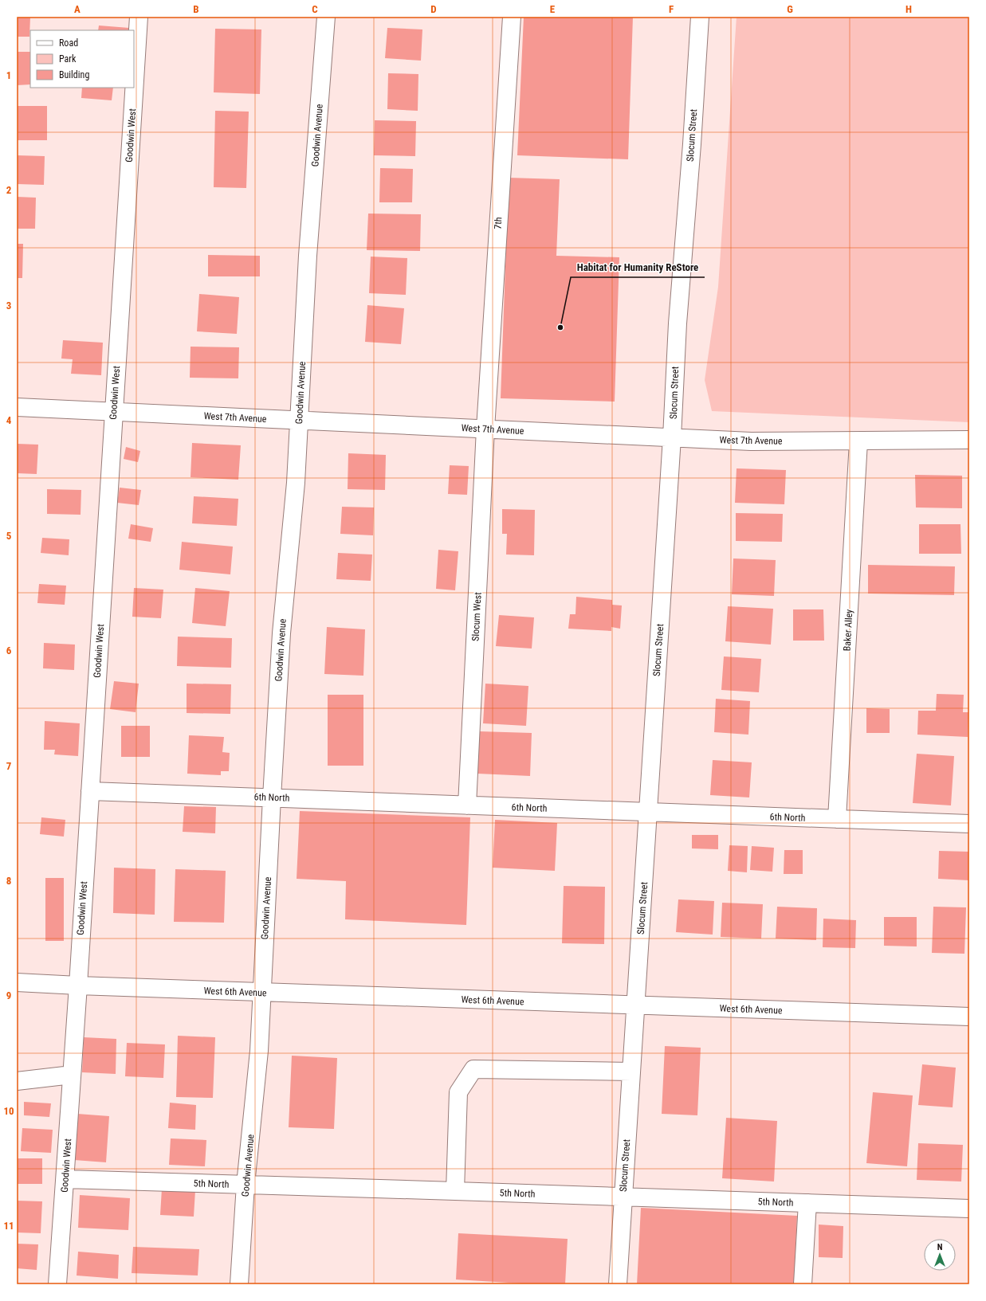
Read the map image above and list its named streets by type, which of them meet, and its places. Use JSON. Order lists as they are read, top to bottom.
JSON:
{
  "streets": {
    "street": [
      "Goodwin West",
      "Goodwin Avenue",
      "Slocum Street",
      "7th",
      "West 7th Avenue",
      "Slocum West",
      "Baker Alley",
      "6th North",
      "West 6th Avenue",
      "5th North"
    ]
  },
  "crossings": [
    ["Goodwin West", "West 7th Avenue"],
    ["Goodwin West", "6th North"],
    ["Goodwin West", "West 6th Avenue"],
    ["Goodwin West", "5th North"],
    ["Goodwin Avenue", "West 7th Avenue"],
    ["Goodwin Avenue", "6th North"],
    ["Goodwin Avenue", "West 6th Avenue"],
    ["Goodwin Avenue", "5th North"],
    ["Slocum Street", "West 7th Avenue"],
    ["Slocum Street", "6th North"],
    ["Slocum Street", "West 6th Avenue"],
    ["Slocum Street", "5th North"],
    ["7th", "West 7th Avenue"],
    ["7th", "Slocum West"],
    ["West 7th Avenue", "Slocum West"],
    ["West 7th Avenue", "Baker Alley"],
    ["Slocum West", "6th North"],
    ["Baker Alley", "6th North"]
  ],
  "places": ["Habitat for Humanity ReStore"],
  "legend": ["Road", "Park", "Building"],
  "north": "top",
  "grid": {
    "columns": [
      "A",
      "B",
      "C",
      "D",
      "E",
      "F",
      "G",
      "H"
    ],
    "rows": [
      "1",
      "2",
      "3",
      "4",
      "5",
      "6",
      "7",
      "8",
      "9",
      "10",
      "11"
    ]
  }
}
